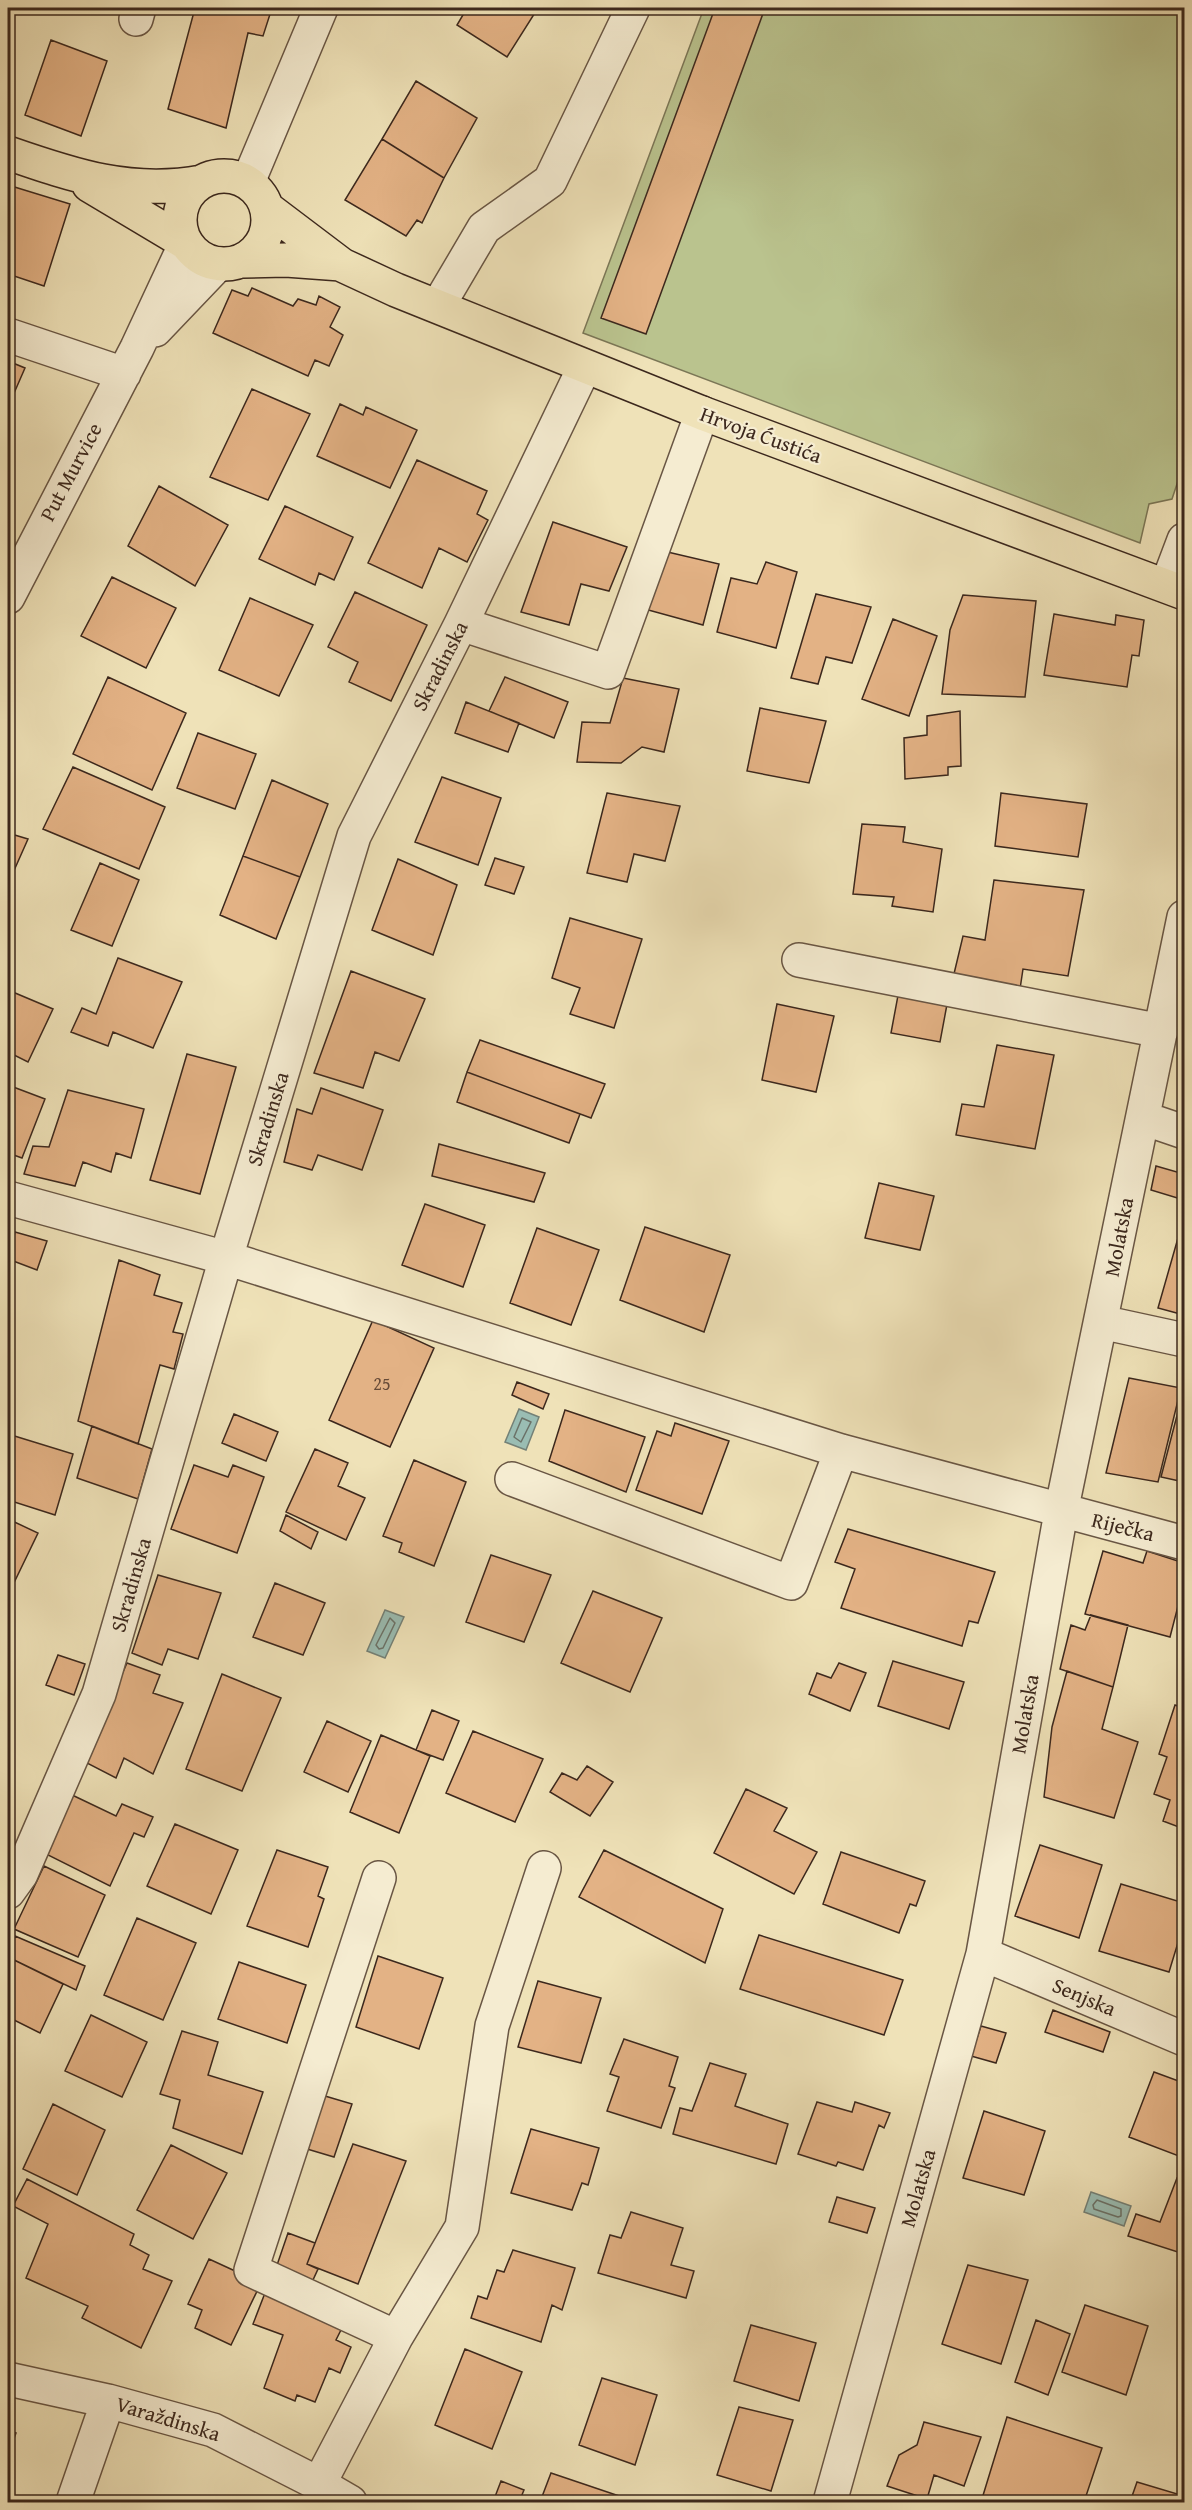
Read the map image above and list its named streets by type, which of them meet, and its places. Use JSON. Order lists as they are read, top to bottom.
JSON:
{
  "streets": {
    "main road": ["Hrvoja Ćustića"],
    "street": [
      "Put Murvice",
      "Skradinska",
      "Molatska",
      "Riječka",
      "Senjska",
      "Varaždinska"
    ]
  },
  "crossings": [
    ["Hrvoja Ćustića", "Put Murvice"],
    ["Hrvoja Ćustića", "Skradinska"],
    ["Skradinska", "Riječka"],
    ["Molatska", "Riječka"],
    ["Molatska", "Senjska"]
  ],
  "house_numbers": ["25"]
}
